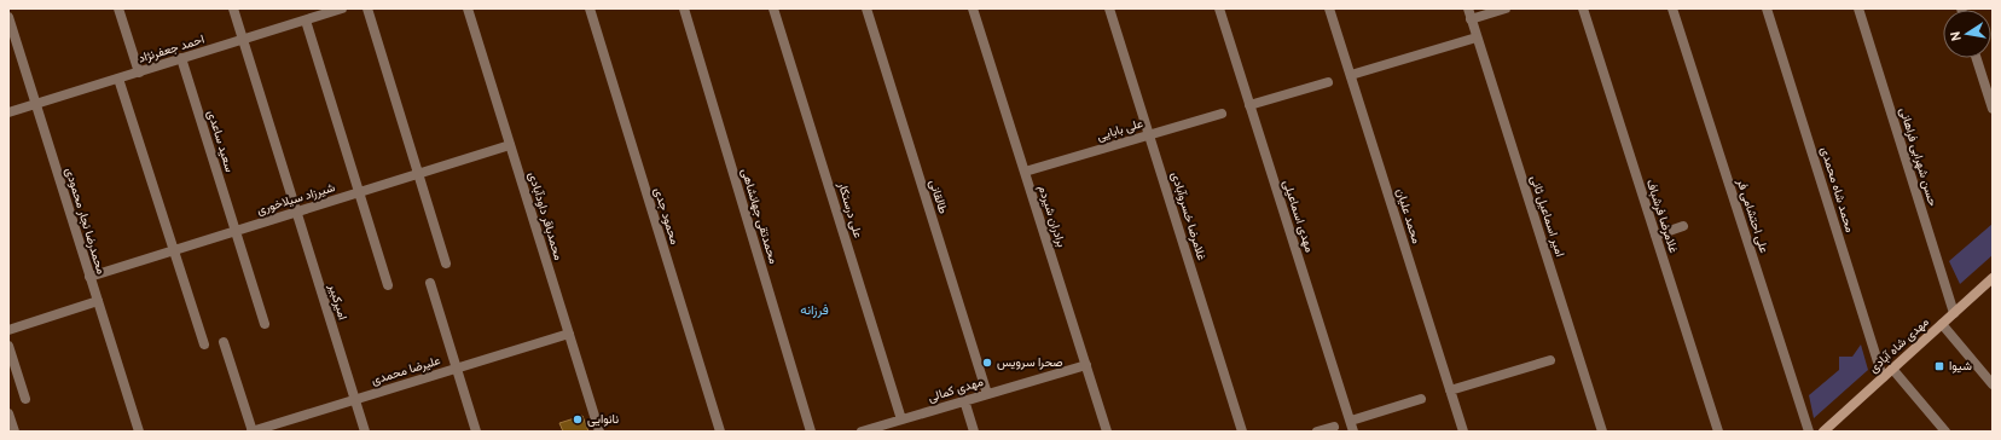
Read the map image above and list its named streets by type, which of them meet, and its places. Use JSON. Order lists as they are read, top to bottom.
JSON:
{
  "streets": {
    "main road": ["مهدی شاه آبادی"],
    "street": [
      "احمد جعفرنژاد",
      "علی بابایی",
      "سعید ساعدی",
      "حسن شهرابی فراهانی",
      "محمد شاه محمدی",
      "طالقانی",
      "شیرزاد سیلاخوری",
      "علی درستکار",
      "محمدباقر داودآبادی",
      "محمود جدی",
      "محمدتقی جهانشاهی",
      "برادران شیردم",
      "غلامرضا خسروآبادی",
      "مهدی اسماعیلی",
      "محمد علیان",
      "امیر اسماعیل ثانی",
      "غلامرضا فرشباف",
      "علی احتشامی فر",
      "محمدرضا نجار محمودی",
      "امیرکبیر",
      "علیرضا محمدی",
      "مهدی کمالی"
    ]
  },
  "crossings": [
    ["احمد جعفرنژاد", "سعید ساعدی"],
    ["احمد جعفرنژاد", "محمدرضا نجار محمودی"],
    ["احمد جعفرنژاد", "امیرکبیر"],
    ["علی بابایی", "برادران شیردم"],
    ["علی بابایی", "غلامرضا خسروآبادی"],
    ["سعید ساعدی", "شیرزاد سیلاخوری"],
    ["حسن شهرابی فراهانی", "مهدی شاه آبادی"],
    ["محمد شاه محمدی", "مهدی شاه آبادی"],
    ["طالقانی", "مهدی کمالی"],
    ["شیرزاد سیلاخوری", "محمدباقر داودآبادی"],
    ["شیرزاد سیلاخوری", "محمدرضا نجار محمودی"],
    ["شیرزاد سیلاخوری", "امیرکبیر"],
    ["علی درستکار", "مهدی کمالی"],
    ["محمدباقر داودآبادی", "علیرضا محمدی"],
    ["برادران شیردم", "مهدی کمالی"],
    ["امیرکبیر", "علیرضا محمدی"]
  ],
  "districts": ["فرزانه"],
  "places": {
    "other": ["صحرا سرویس", "نانوایی"],
    "transit": ["شیوا"]
  },
  "north": "left"
}
